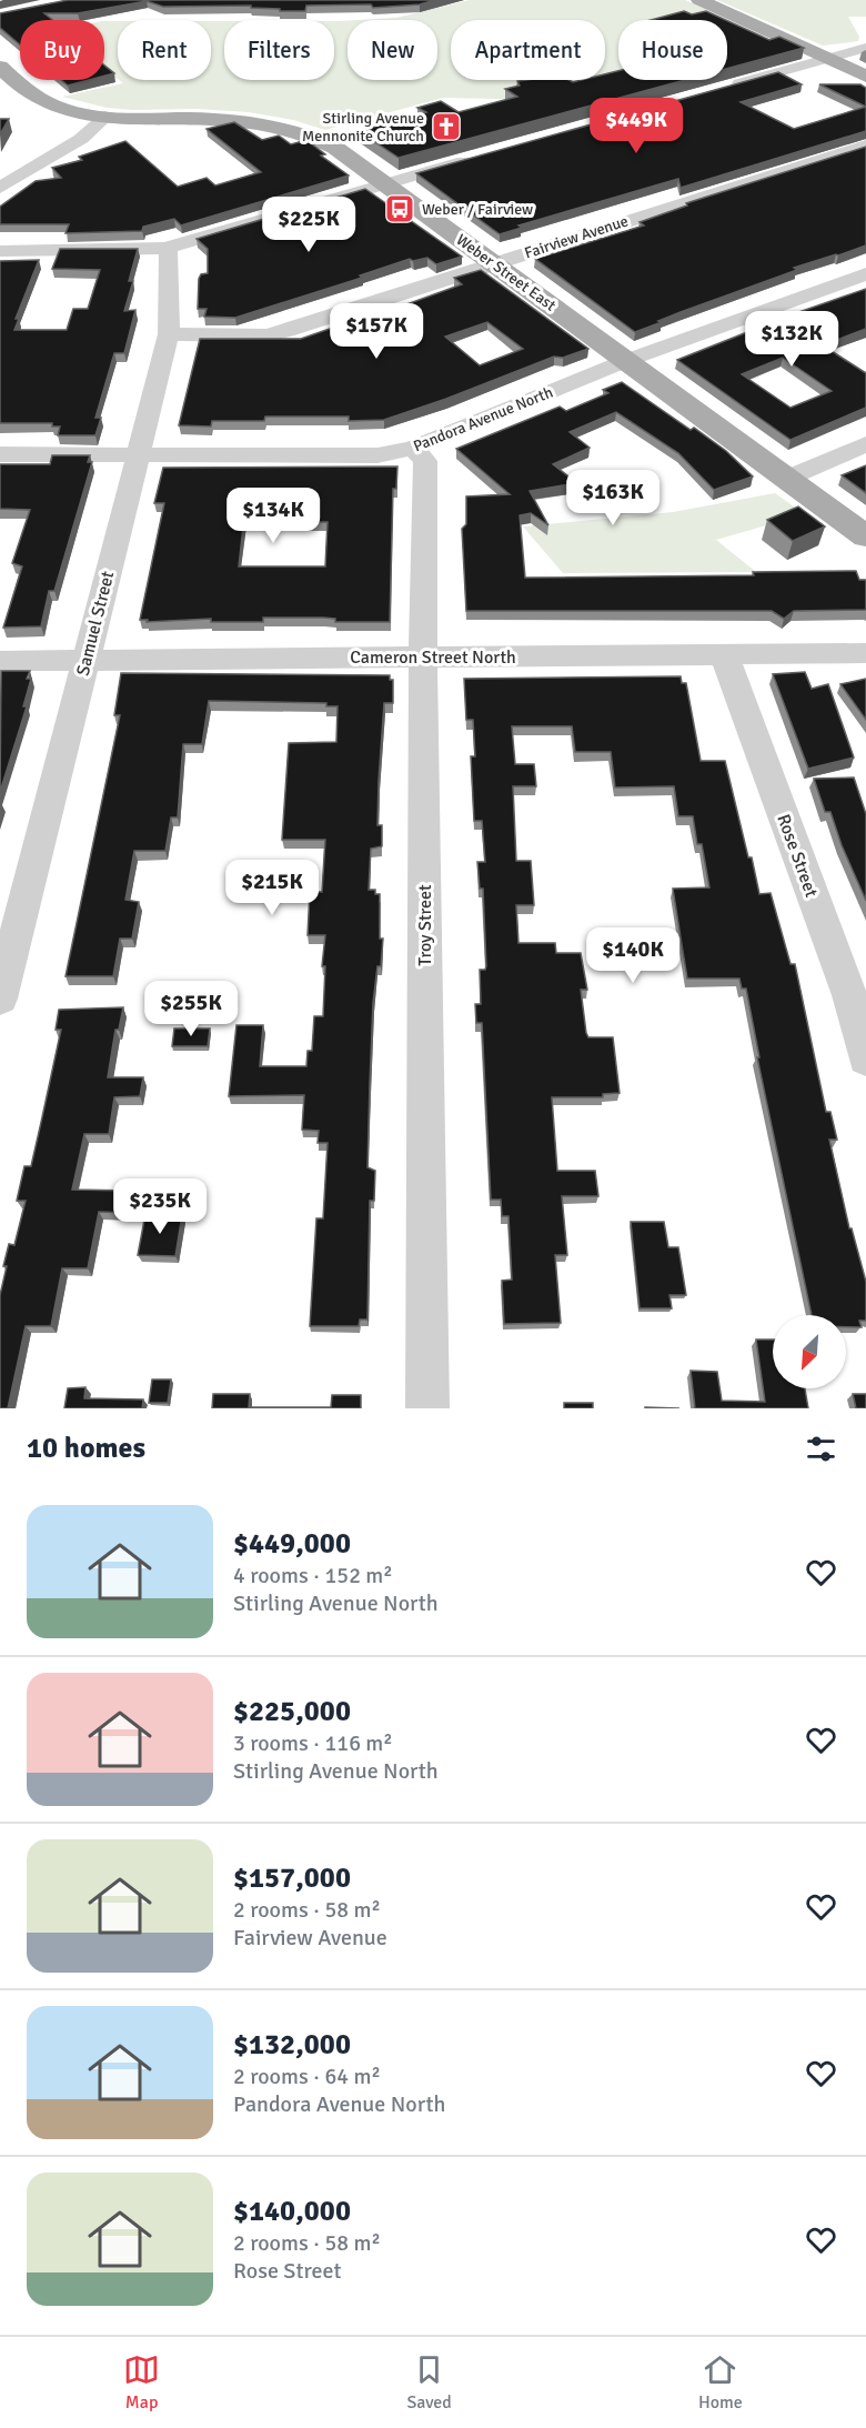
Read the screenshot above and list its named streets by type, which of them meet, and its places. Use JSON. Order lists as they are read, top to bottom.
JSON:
{
  "streets": {
    "main road": ["Weber Street East"],
    "street": [
      "Fairview Avenue",
      "Pandora Avenue North",
      "Samuel Street",
      "Cameron Street North",
      "Rose Street",
      "Troy Street"
    ]
  },
  "crossings": [
    ["Fairview Avenue", "Weber Street East"],
    ["Fairview Avenue", "Samuel Street"],
    ["Weber Street East", "Pandora Avenue North"],
    ["Pandora Avenue North", "Samuel Street"],
    ["Pandora Avenue North", "Troy Street"],
    ["Samuel Street", "Cameron Street North"],
    ["Cameron Street North", "Rose Street"],
    ["Cameron Street North", "Troy Street"]
  ],
  "places": {
    "church": ["Stirling Avenue Mennonite Church"],
    "bus stop": ["Weber / Fairview"]
  },
  "north": "bottom left",
  "page": {
    "chip": [
      "Buy",
      "Rent",
      "Filters",
      "New",
      "Apartment",
      "House"
    ],
    "price": [
      "$449K",
      "$225K",
      "$157K",
      "$132K",
      "$163K",
      "$134K",
      "$215K",
      "$140K",
      "$255K",
      "$235K"
    ],
    "heading": "10 homes",
    "list": [
      {
        "name": "$449,000",
        "note": "4 rooms · 152 m² · Stirling Avenue North"
      },
      {
        "name": "$225,000",
        "note": "3 rooms · 116 m² · Stirling Avenue North"
      },
      {
        "name": "$157,000",
        "note": "2 rooms · 58 m² · Fairview Avenue"
      },
      {
        "name": "$132,000",
        "note": "2 rooms · 64 m² · Pandora Avenue North"
      },
      {
        "name": "$140,000",
        "note": "2 rooms · 58 m² · Rose Street"
      }
    ],
    "tabs": ["Map", "Saved", "Home"]
  }
}
